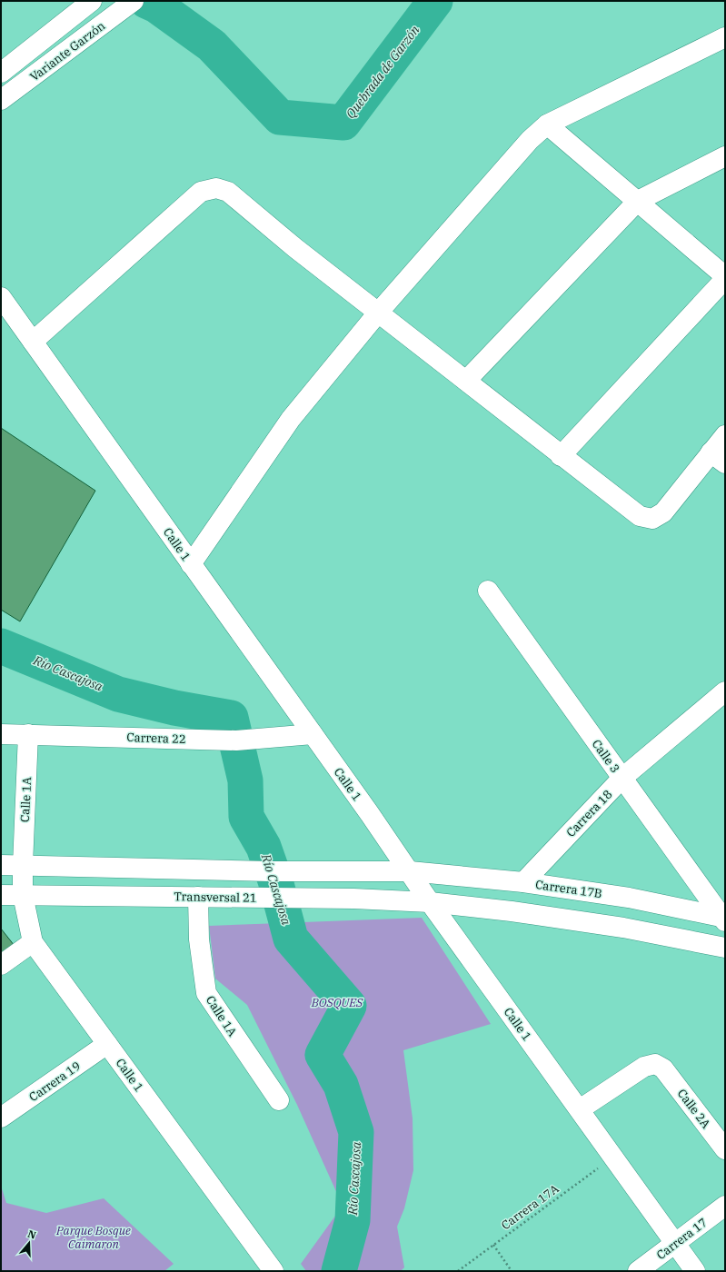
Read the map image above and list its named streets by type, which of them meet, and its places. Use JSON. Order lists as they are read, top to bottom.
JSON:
{
  "streets": {
    "main road": [
      "Variante Garzón",
      "Calle 1",
      "Carrera 22",
      "Calle 3",
      "Calle 1A",
      "Carrera 18",
      "Carrera 17B",
      "Transversal 21",
      "Carrera 19",
      "Calle 2A",
      "Carrera 17"
    ],
    "path": ["Carrera 17A"]
  },
  "crossings": [
    ["Calle 1", "Carrera 22"],
    ["Calle 1", "Calle 1A"],
    ["Calle 1", "Carrera 17B"],
    ["Calle 1", "Transversal 21"],
    ["Calle 1", "Carrera 19"],
    ["Calle 1", "Calle 2A"],
    ["Calle 1", "Carrera 17A"],
    ["Calle 1", "Carrera 17"],
    ["Carrera 22", "Calle 1A"],
    ["Calle 3", "Carrera 18"],
    ["Calle 3", "Carrera 17B"],
    ["Calle 1A", "Carrera 17B"],
    ["Calle 1A", "Transversal 21"],
    ["Carrera 18", "Carrera 17B"]
  ],
  "water": ["Quebrada de Garzón", "Río Cascajosa"],
  "parks": ["BOSQUES", "Parque Bosque Caimaron"],
  "north": "top"
}
